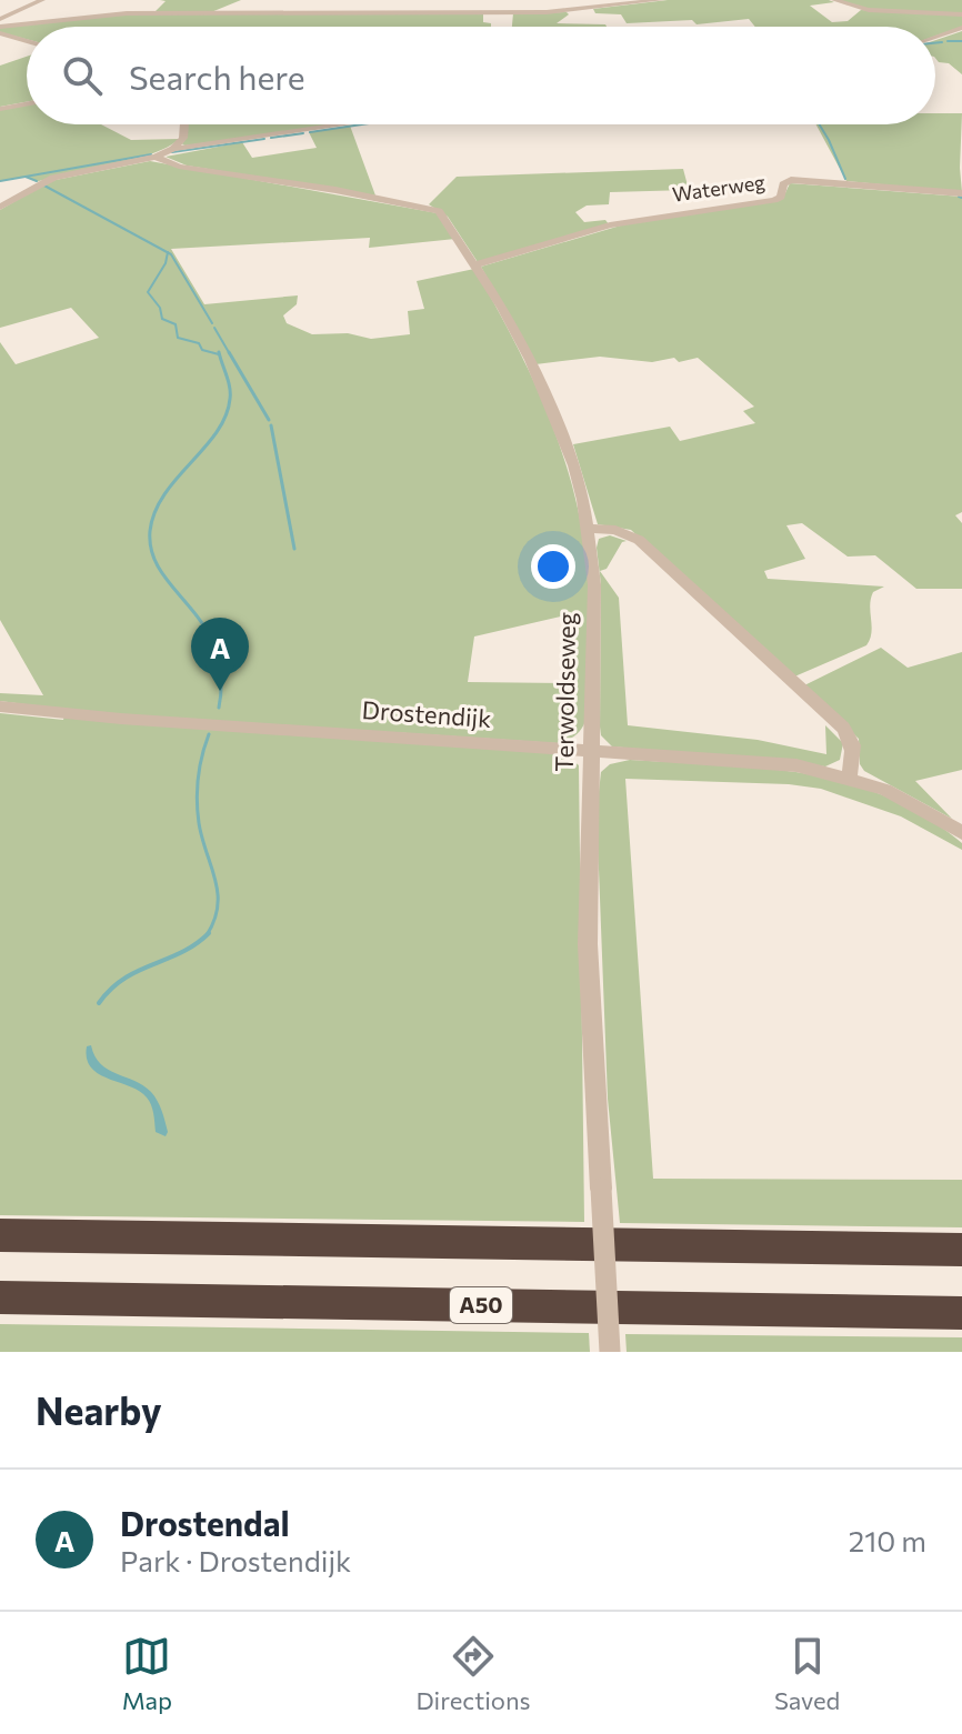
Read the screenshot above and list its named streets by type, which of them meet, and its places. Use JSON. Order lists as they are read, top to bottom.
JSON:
{
  "streets": {
    "highway": ["A50"],
    "street": ["Waterweg", "Terwoldseweg", "Drostendijk"]
  },
  "crossings": [
    ["Waterweg", "Terwoldseweg"],
    ["Terwoldseweg", "Drostendijk"]
  ],
  "page": {
    "search": "Search here",
    "pins": "A",
    "heading": "Nearby",
    "list": [
      {
        "mark": "A",
        "name": "Drostendal",
        "note": "Park · Drostendijk",
        "value": "210 m"
      }
    ],
    "nav": ["Map", "Directions", "Saved"]
  }
}
